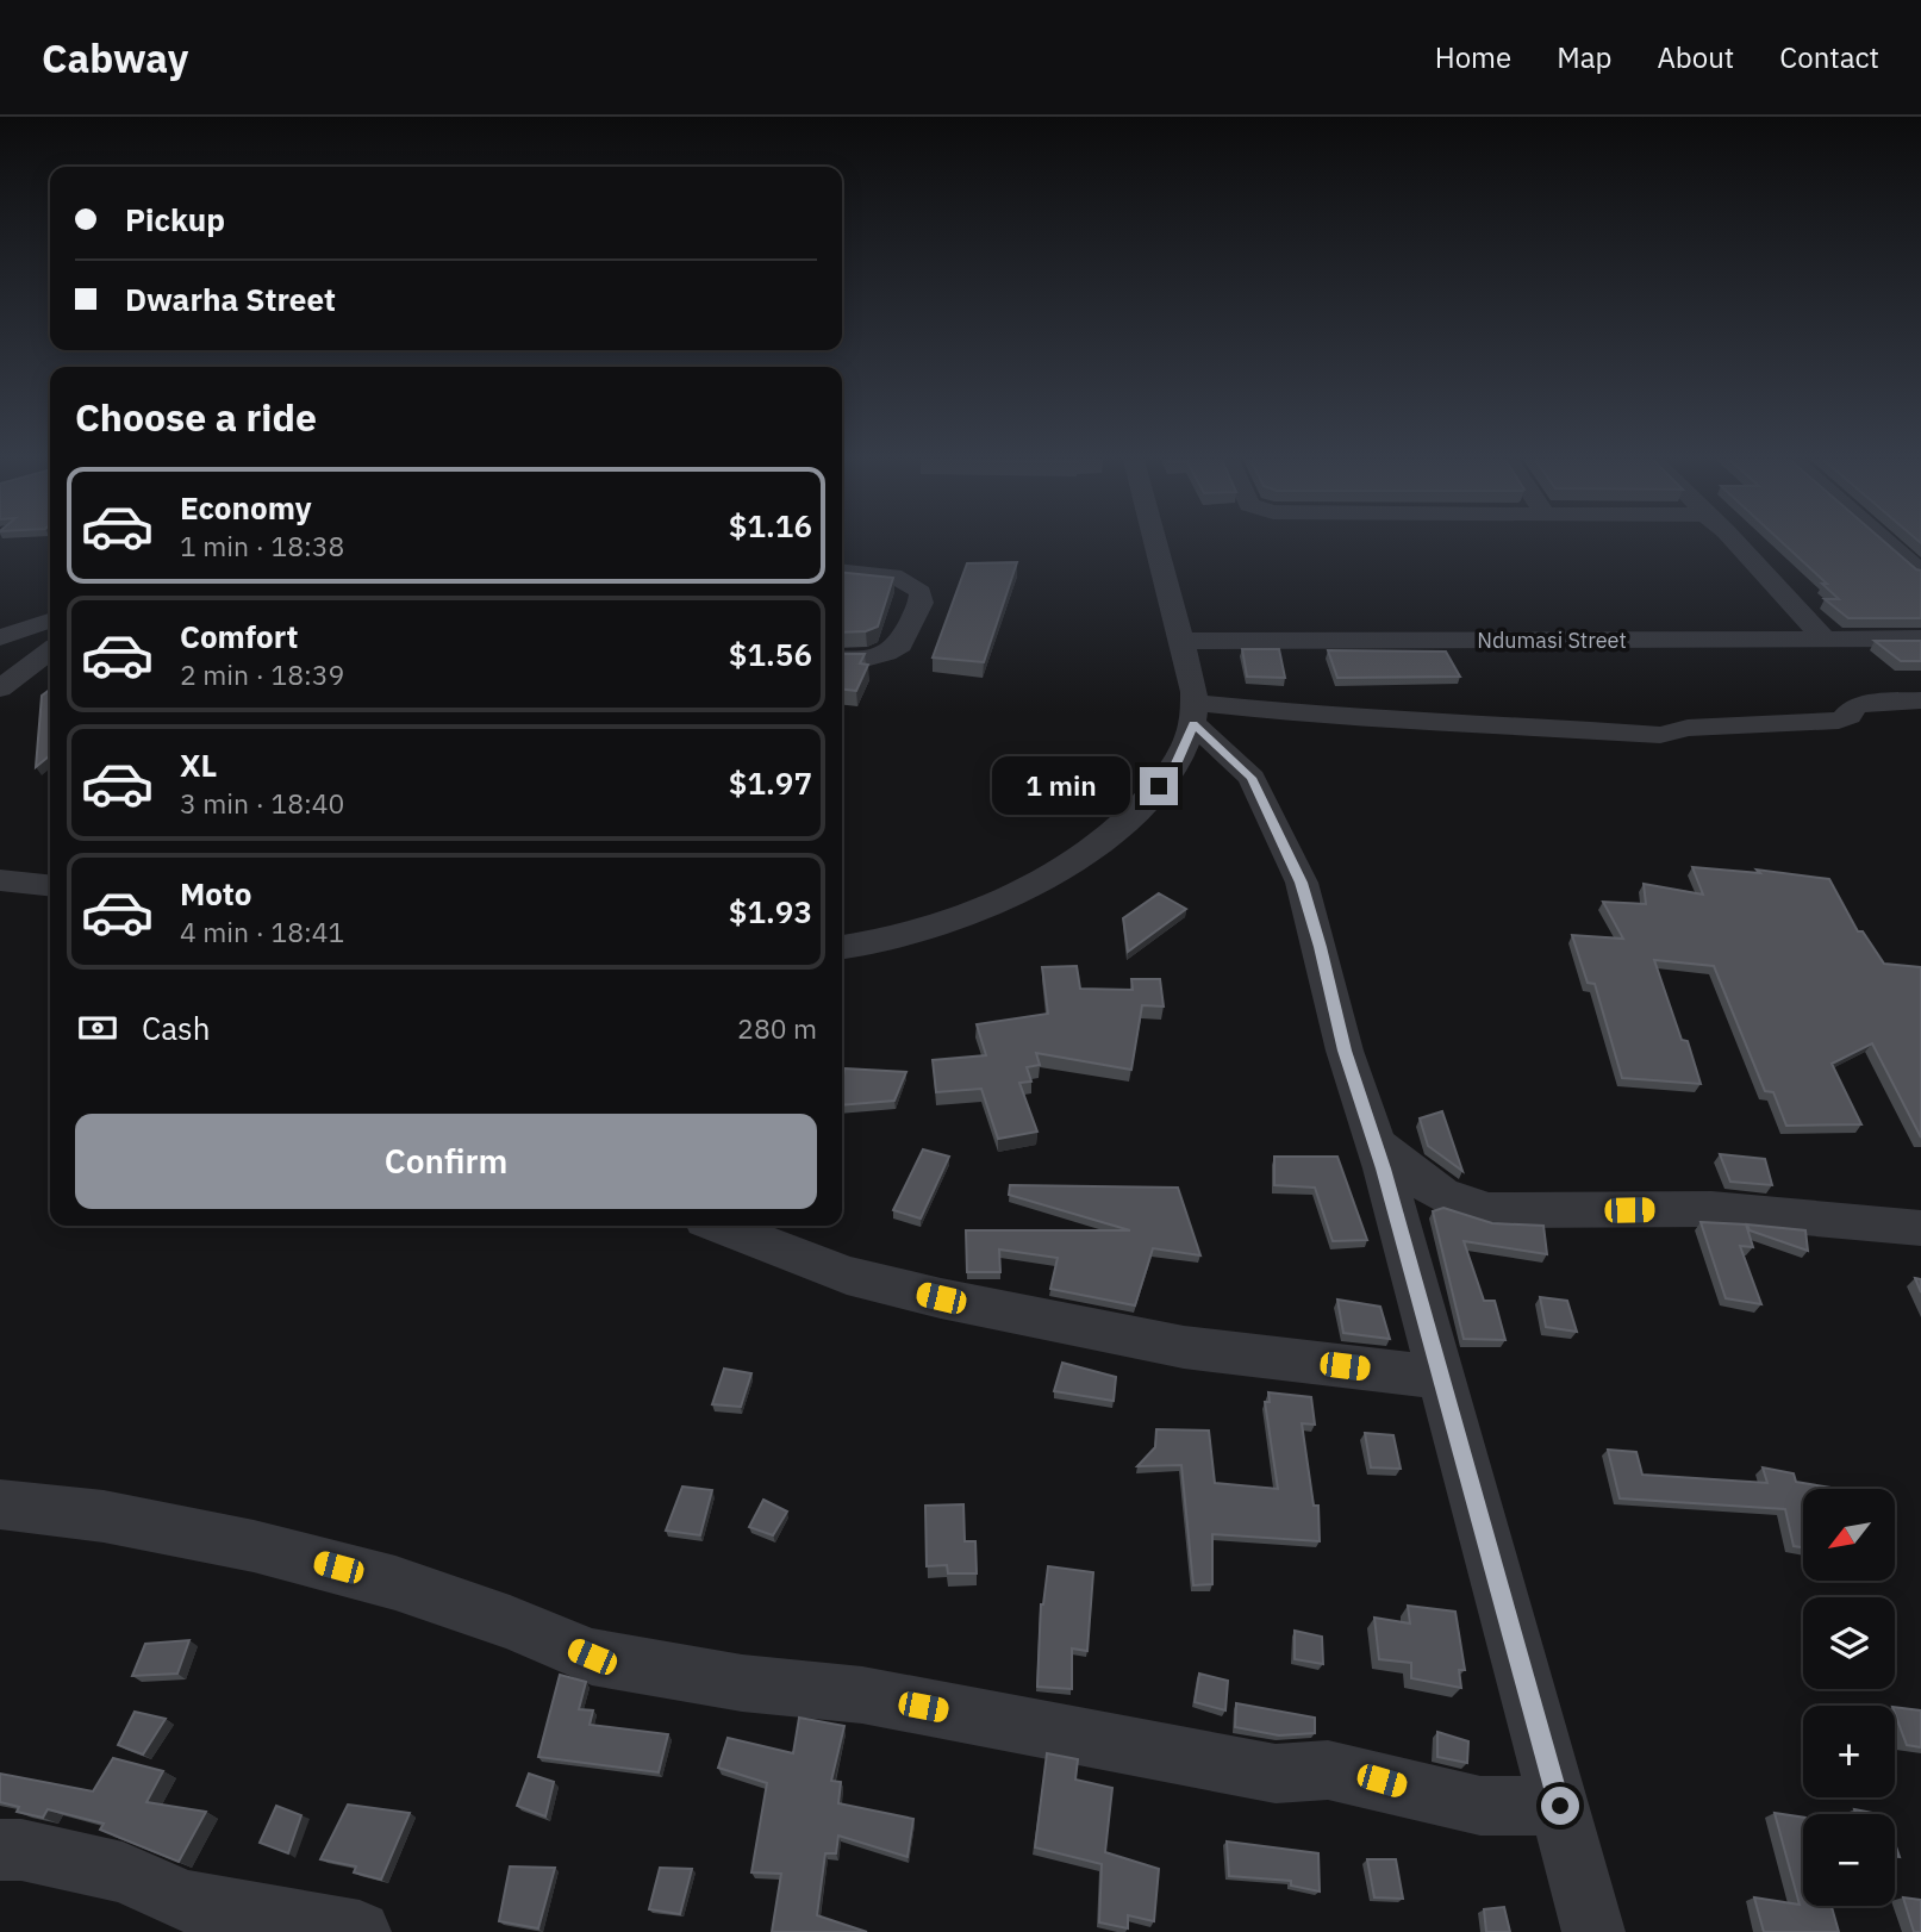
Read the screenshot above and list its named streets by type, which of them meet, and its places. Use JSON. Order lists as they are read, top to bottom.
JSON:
{
  "streets": {
    "street": ["Ndumasi Street"]
  },
  "north": "bottom left",
  "page": {
    "header": "Cabway",
    "nav": [
      "Home",
      "Map",
      "About",
      "Contact"
    ],
    "banner": ["Pickup", "Dwarha Street"],
    "heading": "Choose a ride",
    "list": [
      {
        "name": "Economy",
        "note": "1 min · 18:38",
        "value": "$1.16"
      },
      {
        "name": "Comfort",
        "note": "2 min · 18:39",
        "value": "$1.56"
      },
      {
        "name": "XL",
        "note": "3 min · 18:40",
        "value": "$1.97"
      },
      {
        "name": "Moto",
        "note": "4 min · 18:41",
        "value": "$1.93"
      }
    ],
    "bubble": "1 min",
    "pay": ["Cash", "280 m"],
    "buttons": "Confirm",
    "map_buttons": ["+", "−"]
  }
}
